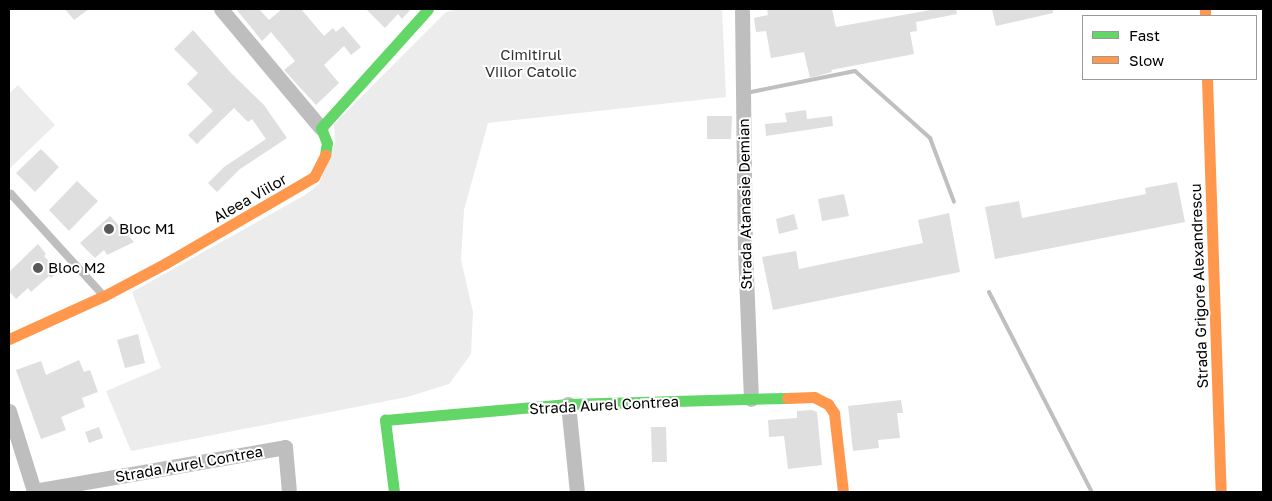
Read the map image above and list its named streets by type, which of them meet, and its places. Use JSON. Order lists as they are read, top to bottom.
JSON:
{
  "streets": {
    "street": [
      "Aleea Viilor",
      "Strada Atanasie Demian",
      "Strada Grigore Alexandrescu",
      "Strada Aurel Contrea"
    ]
  },
  "crossings": [
    ["Strada Atanasie Demian", "Strada Aurel Contrea"]
  ],
  "parks": ["Cimitirul Viilor Catolic"],
  "places": ["Bloc M1", "Bloc M2"],
  "legend": ["Fast", "Slow"]
}
